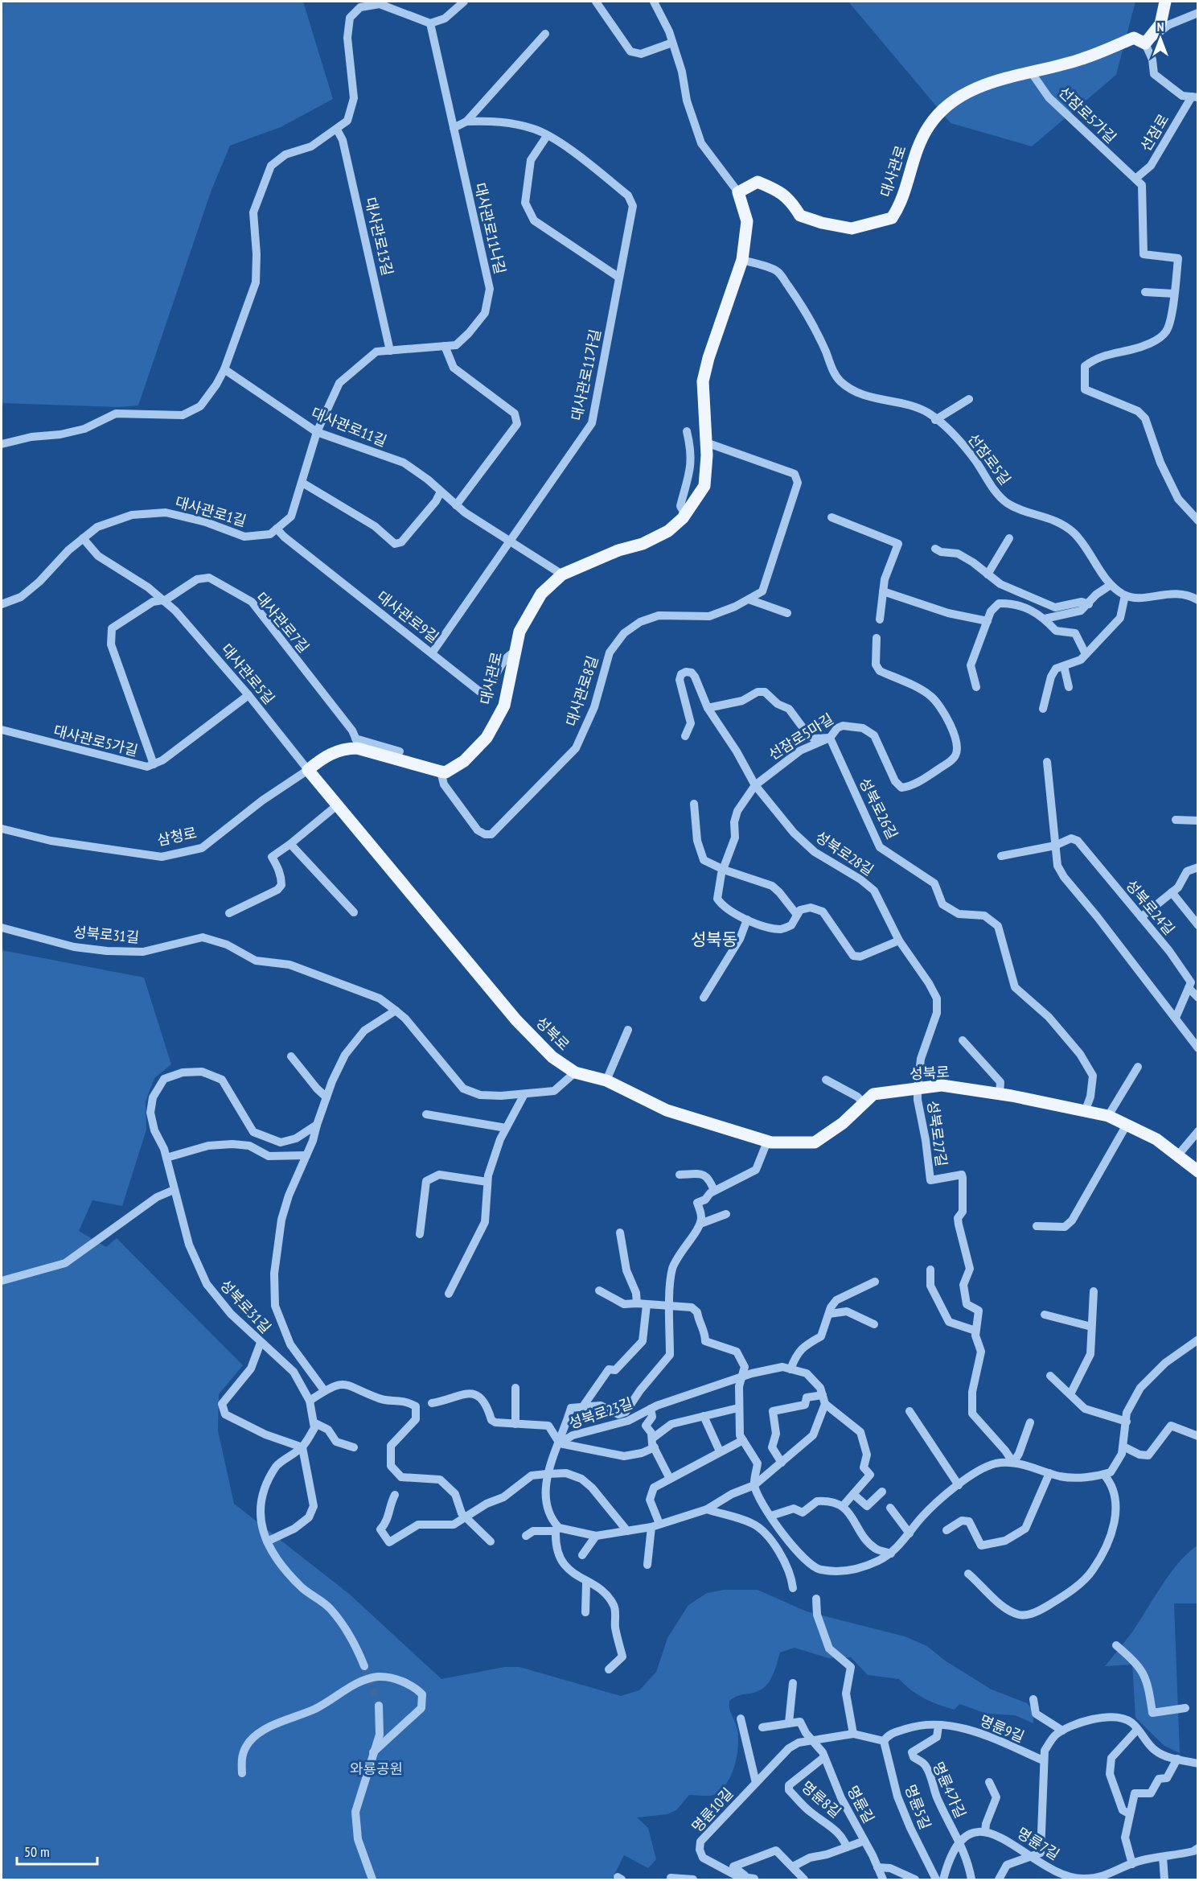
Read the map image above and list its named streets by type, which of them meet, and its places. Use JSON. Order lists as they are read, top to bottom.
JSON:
{
  "streets": {
    "main road": ["대사관로", "성북로"],
    "street": [
      "선잠로5가길",
      "선잠로",
      "대사관로11나길",
      "대사관로13길",
      "대사관로11가길",
      "대사관로11길",
      "선잠로5길",
      "대사관로1길",
      "대사관로9길",
      "대사관로7길",
      "대사관로5길",
      "대사관로8길",
      "선잠로5마길",
      "대사관로5가길",
      "성북로26길",
      "삼청로",
      "성북로28길",
      "성북로24길",
      "성북로31길",
      "성북로27길",
      "성북로23길",
      "명륜9길",
      "명륜4가길",
      "명륜8길",
      "명륜길",
      "명륜5길",
      "명륜10길",
      "명륜7길"
    ]
  },
  "crossings": [
    ["선잠로5가길", "선잠로"],
    ["선잠로5가길", "대사관로"],
    ["선잠로", "대사관로"],
    ["대사관로", "대사관로11길"],
    ["대사관로", "선잠로5길"],
    ["대사관로", "대사관로9길"],
    ["대사관로", "대사관로8길"],
    ["대사관로11나길", "대사관로13길"],
    ["대사관로11나길", "대사관로11길"],
    ["대사관로11나길", "대사관로1길"],
    ["대사관로11가길", "대사관로11길"],
    ["대사관로11길", "대사관로1길"],
    ["대사관로1길", "대사관로9길"],
    ["대사관로1길", "대사관로5길"],
    ["대사관로7길", "대사관로5길"],
    ["대사관로5길", "대사관로5가길"],
    ["대사관로5길", "삼청로"],
    ["대사관로5길", "성북로"],
    ["선잠로5마길", "성북로26길"],
    ["선잠로5마길", "성북로28길"],
    ["성북로26길", "성북로"],
    ["삼청로", "성북로"],
    ["성북로28길", "성북로"],
    ["성북로28길", "성북로27길"],
    ["성북로31길", "성북로"],
    ["성북로", "성북로27길"],
    ["명륜9길", "명륜4가길"],
    ["명륜9길", "명륜5길"],
    ["명륜8길", "명륜길"],
    ["명륜길", "명륜10길"]
  ],
  "districts": ["성북동"],
  "parks": ["와룡공원"],
  "scale_bar": "50 m",
  "north": "top"
}
